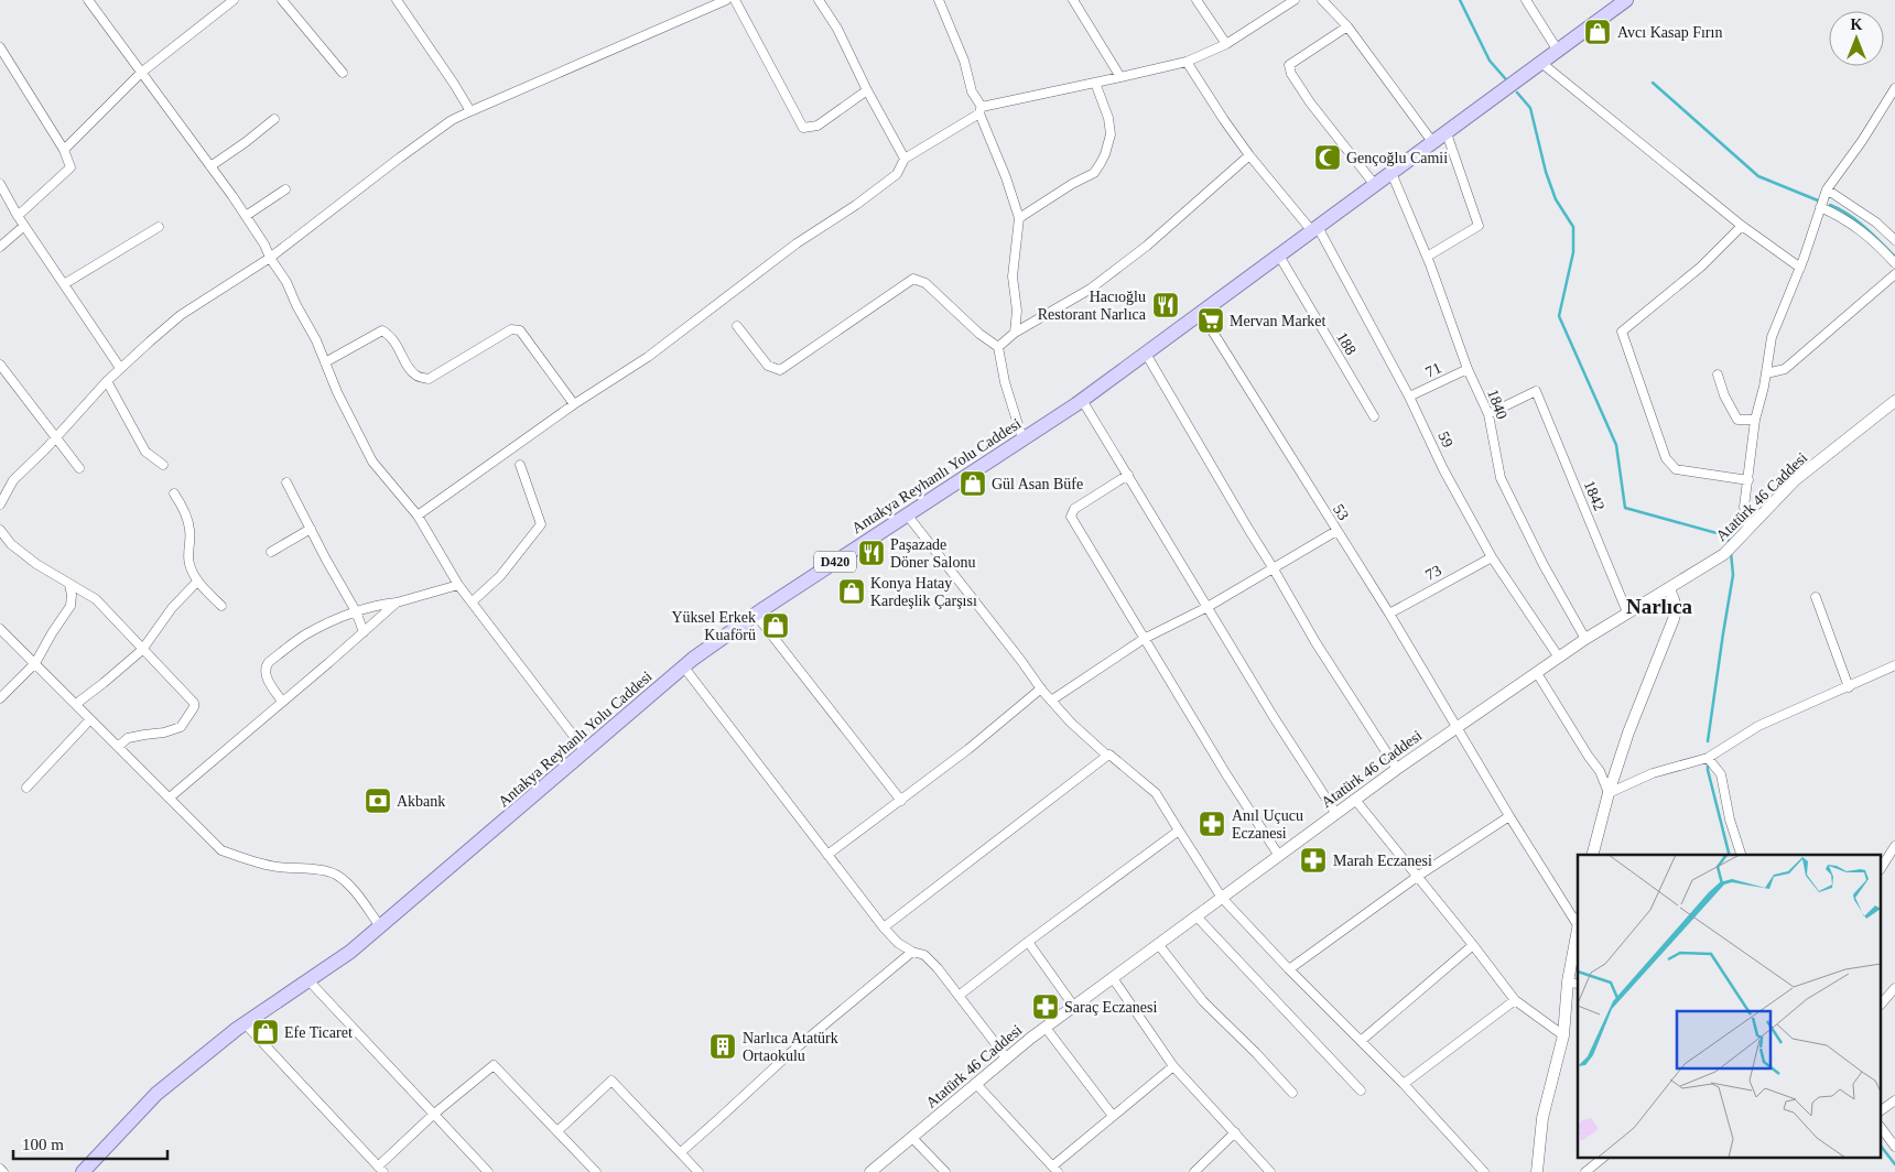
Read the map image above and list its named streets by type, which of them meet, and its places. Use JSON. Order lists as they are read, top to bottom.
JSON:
{
  "streets": {
    "main road": ["Antakya Reyhanlı Yolu Caddesi", "D420"],
    "street": [
      "188",
      "71",
      "1840",
      "59",
      "1842",
      "Atatürk 46 Caddesi",
      "53",
      "73"
    ]
  },
  "crossings": [
    ["188", "Antakya Reyhanlı Yolu Caddesi"],
    ["71", "1840"],
    ["71", "59"],
    ["1840", "Antakya Reyhanlı Yolu Caddesi"],
    ["1840", "1842"],
    ["1840", "Atatürk 46 Caddesi"],
    ["59", "Antakya Reyhanlı Yolu Caddesi"],
    ["59", "Atatürk 46 Caddesi"],
    ["59", "73"],
    ["Antakya Reyhanlı Yolu Caddesi", "53"],
    ["1842", "Atatürk 46 Caddesi"],
    ["Atatürk 46 Caddesi", "53"],
    ["53", "73"]
  ],
  "districts": ["Narlıca"],
  "places": {
    "shop": [
      "Avcı Kasap Fırın",
      "Gül Asan Büfe",
      "Konya Hatay Kardeşlik Çarşısı",
      "Yüksel Erkek Kuaförü",
      "Efe Ticaret"
    ],
    "mosque": ["Gençoğlu Camii"],
    "restaurant": ["Hacıoğlu Restorant Narlıca", "Paşazade Döner Salonu"],
    "supermarket": ["Mervan Market"],
    "bank": ["Akbank"],
    "pharmacy": ["Anıl Uçucu Eczanesi", "Marah Eczanesi", "Saraç Eczanesi"],
    "building": ["Narlıca Atatürk Ortaokulu"]
  },
  "scale_bar": "100 m",
  "north": "top"
}
